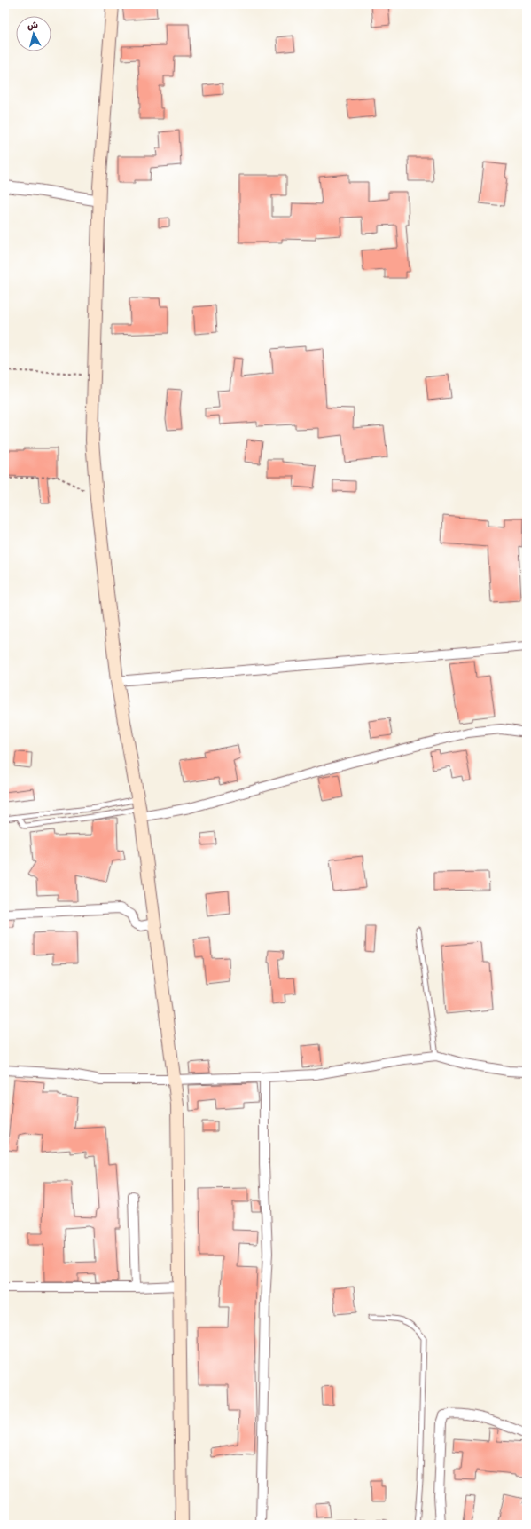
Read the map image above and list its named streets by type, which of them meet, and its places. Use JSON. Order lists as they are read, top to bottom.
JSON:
{
  "north": "top"
}
